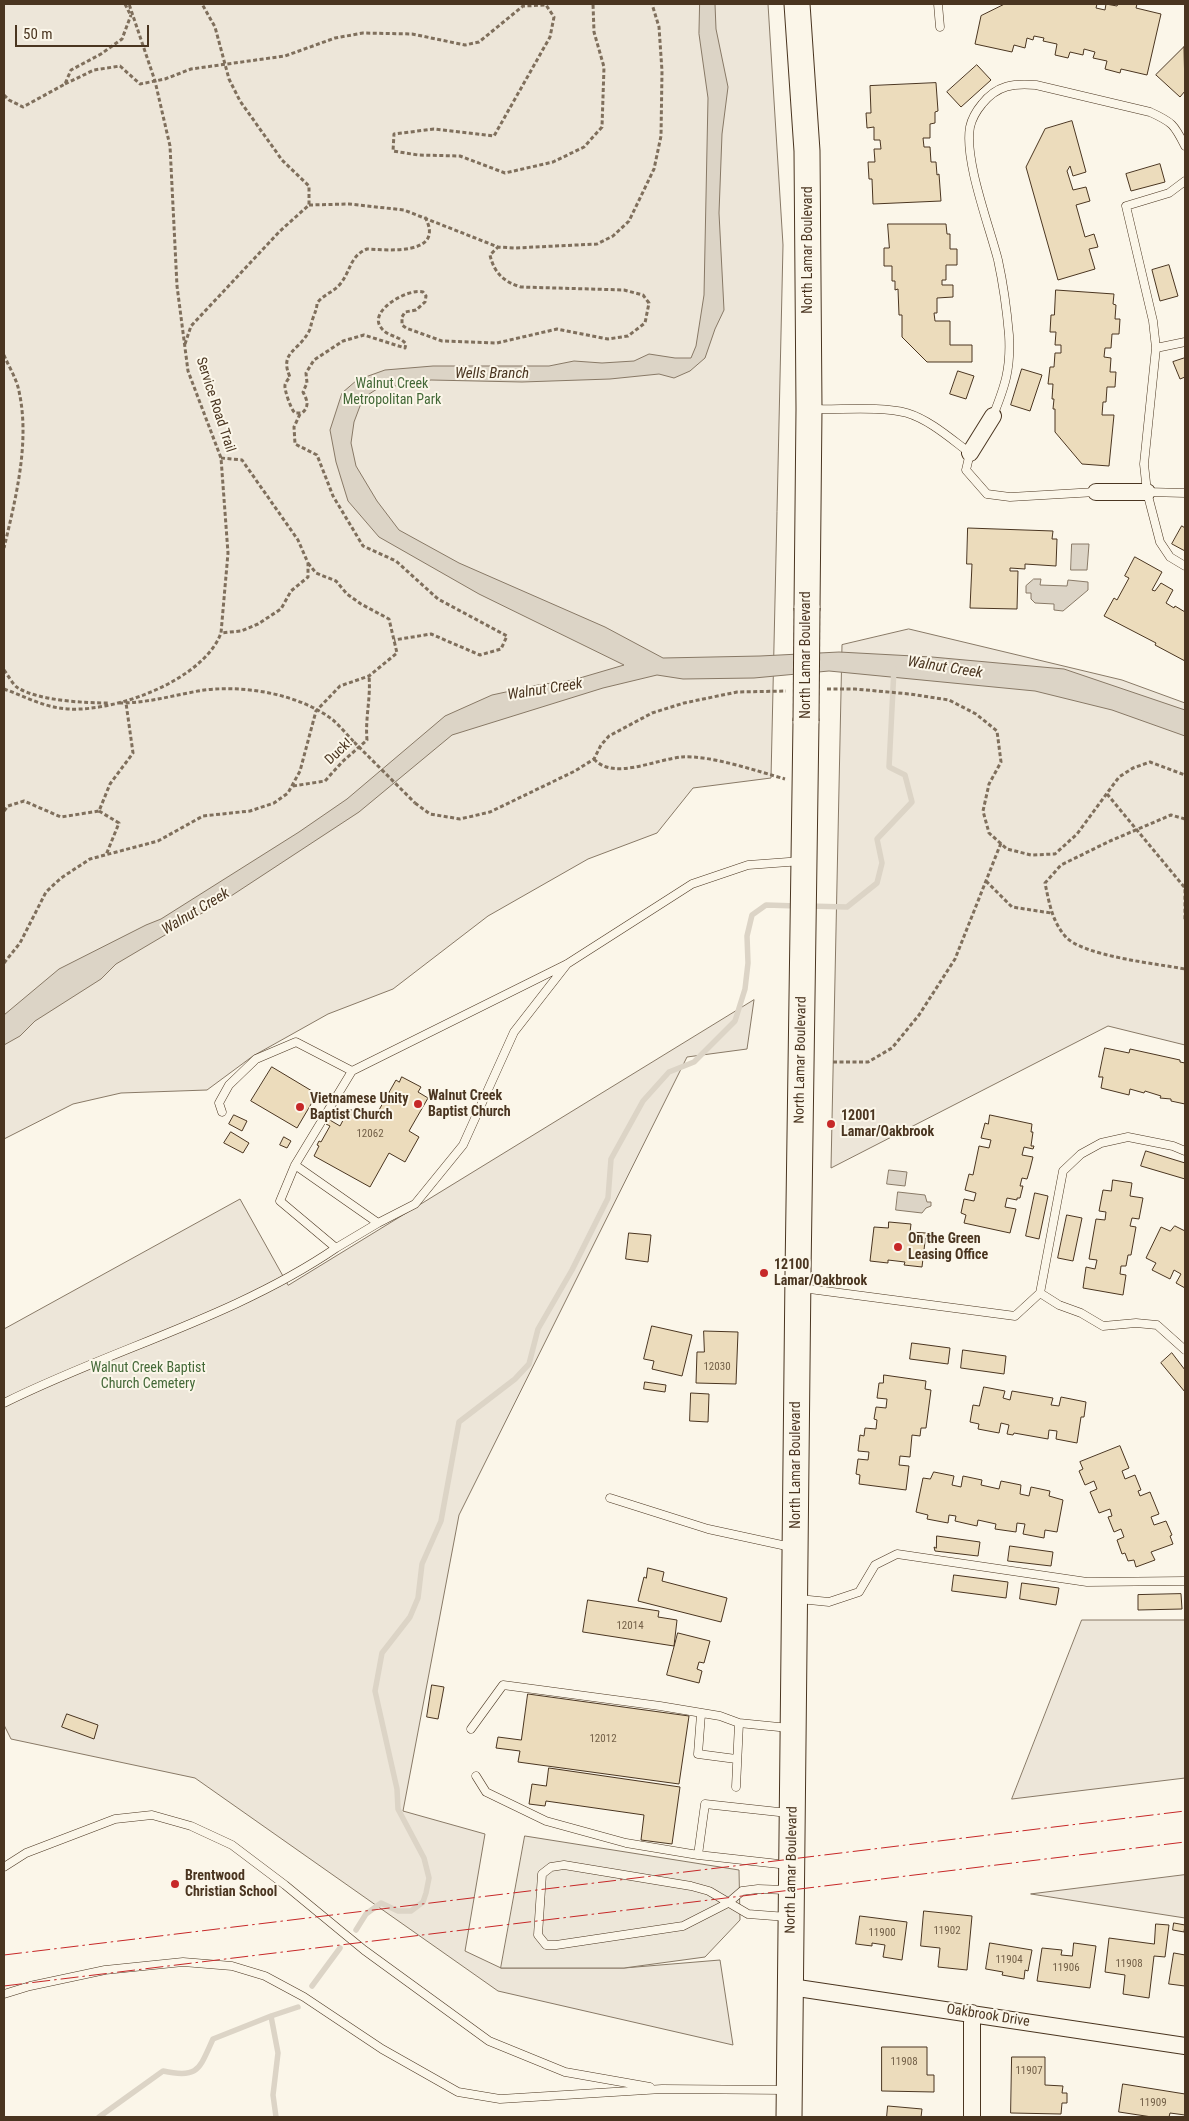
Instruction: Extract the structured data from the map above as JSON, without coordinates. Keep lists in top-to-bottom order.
{
  "streets": {
    "main road": ["North Lamar Boulevard"],
    "street": ["Oakbrook Drive"],
    "path": ["Service Road Trail", "Duck!"]
  },
  "crossings": [
    ["North Lamar Boulevard", "Oakbrook Drive"]
  ],
  "water": ["Wells Branch", "Walnut Creek"],
  "parks": ["Walnut Creek Metropolitan Park", "Walnut Creek Baptist Church Cemetery"],
  "places": [
    "Walnut Creek Baptist Church",
    "Vietnamese Unity Baptist Church",
    "12001 Lamar/Oakbrook",
    "On the Green Leasing Office",
    "12100 Lamar/Oakbrook",
    "Brentwood Christian School"
  ],
  "house_numbers": [
    "12062",
    "12030",
    "12014",
    "12012",
    "11902",
    "11900",
    "11904",
    "11908",
    "11906",
    "11908",
    "11907",
    "11909"
  ],
  "scale_bar": "50 m"
}
